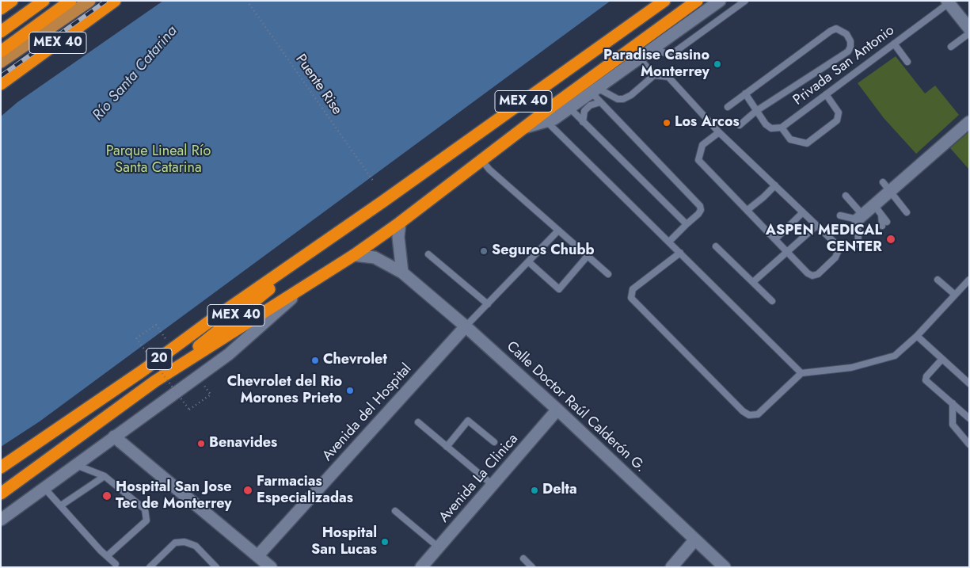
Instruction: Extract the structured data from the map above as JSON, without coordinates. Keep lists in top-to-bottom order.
{
  "streets": {
    "highway": ["MEX 40", "20"],
    "street": ["Calle Doctor Raúl Calderón G.", "Avenida del Hospital", "Avenida La Clinica"],
    "lane": ["Privada San Antonio"],
    "path": ["Puente Rise"]
  },
  "crossings": [
    ["MEX 40", "20"],
    ["MEX 40", "Calle Doctor Raúl Calderón G."],
    ["Calle Doctor Raúl Calderón G.", "Avenida del Hospital"],
    ["Calle Doctor Raúl Calderón G.", "Avenida La Clinica"]
  ],
  "water": ["Río Santa Catarina"],
  "parks": ["Parque Lineal Río Santa Catarina"],
  "places": [
    "Paradise Casino Monterrey",
    "Los Arcos",
    "ASPEN MEDICAL CENTER",
    "Seguros Chubb",
    "Chevrolet",
    "Chevrolet del Rio Morones Prieto",
    "Benavides",
    "Farmacias Especializadas",
    "Delta",
    "Hospital San Jose Tec de Monterrey",
    "Hospital San Lucas"
  ]
}
